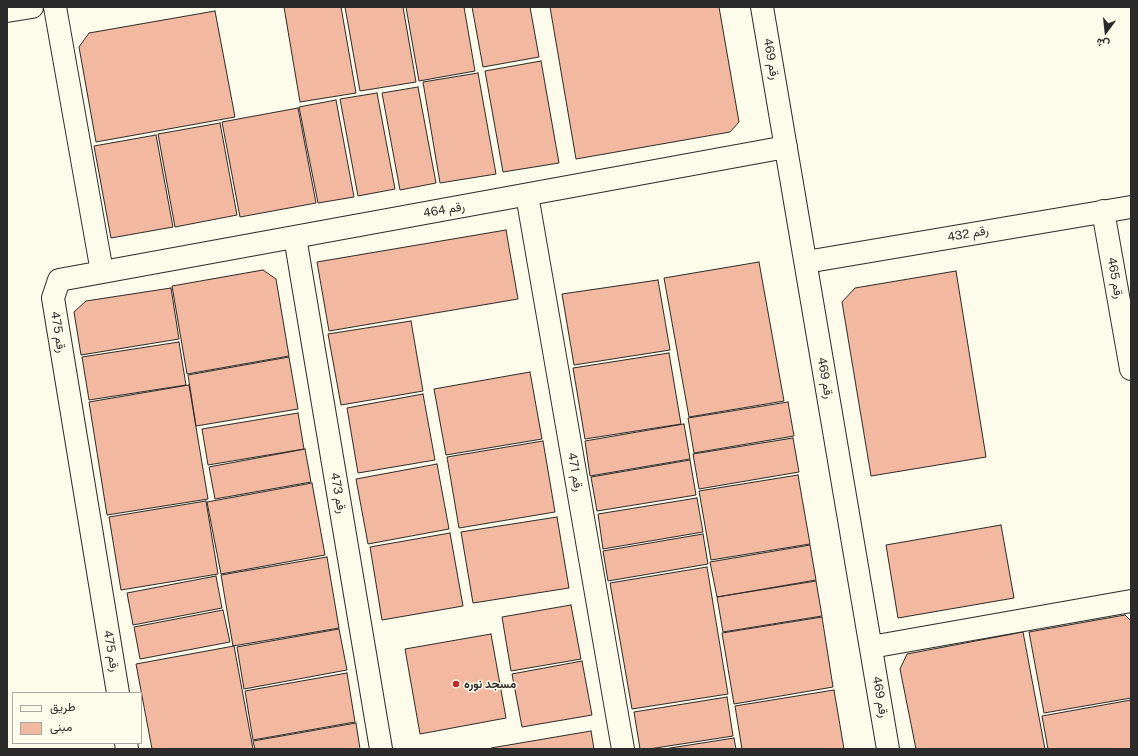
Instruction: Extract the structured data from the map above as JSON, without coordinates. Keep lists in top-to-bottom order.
{
  "streets": {
    "street": [
      "رقم 469",
      "رقم 464",
      "رقم 432",
      "رقم 465",
      "رقم 475",
      "رقم 471",
      "رقم 473"
    ]
  },
  "crossings": [
    ["رقم 469", "رقم 464"],
    ["رقم 469", "رقم 432"],
    ["رقم 464", "رقم 475"],
    ["رقم 464", "رقم 471"],
    ["رقم 464", "رقم 473"],
    ["رقم 432", "رقم 465"]
  ],
  "places": ["مسجد نوره"],
  "legend": ["طريق", "مبنى"],
  "north": "bottom"
}
